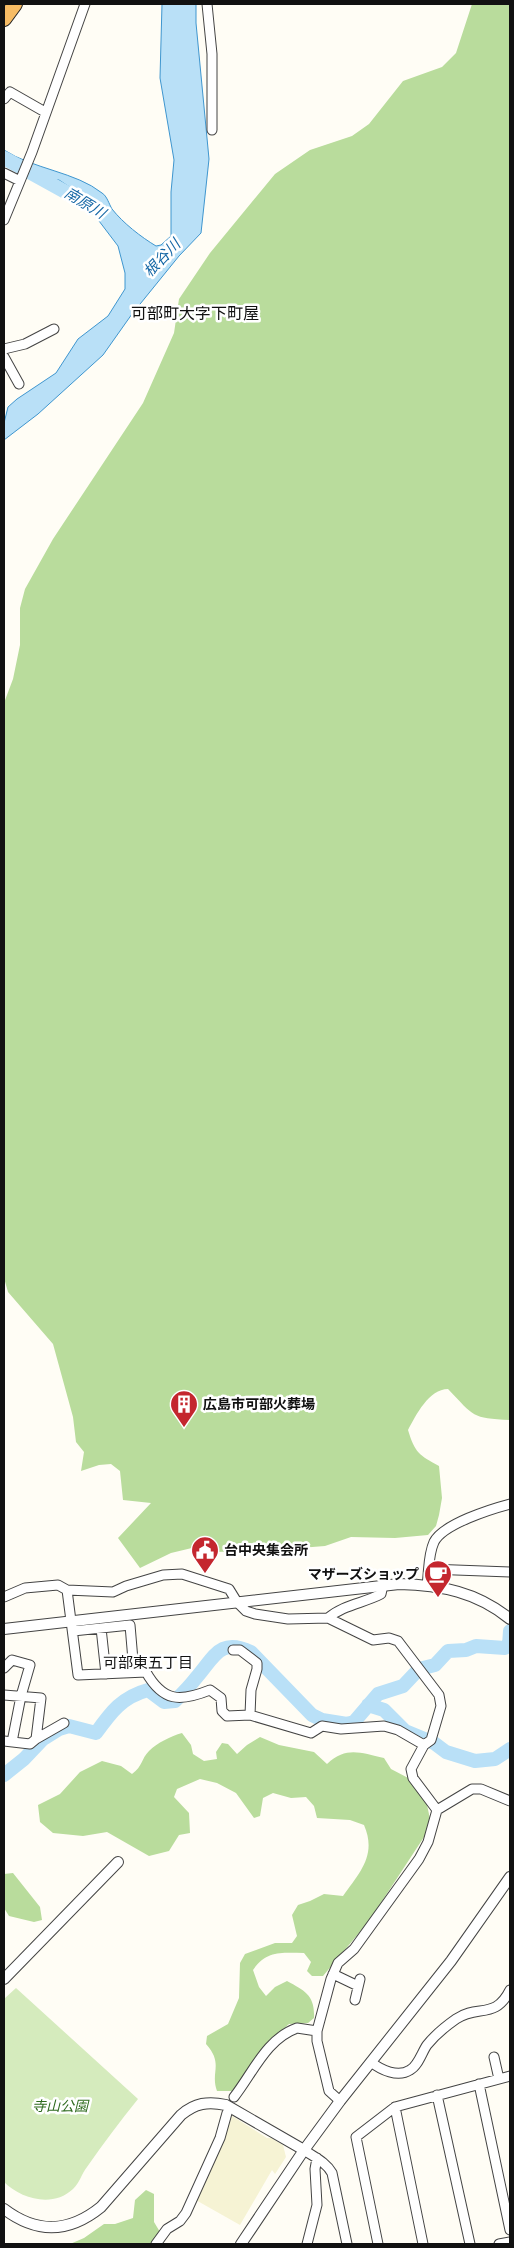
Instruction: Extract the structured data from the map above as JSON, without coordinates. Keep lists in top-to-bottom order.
{
  "districts": ["可部町大字下町屋", "可部東五丁目"],
  "water": ["南原川", "根谷川"],
  "parks": ["寺山公園"],
  "places": {
    "building": ["広島市可部火葬場"],
    "public building": ["台中央集会所"],
    "cafe": ["マザーズショップ"]
  }
}
